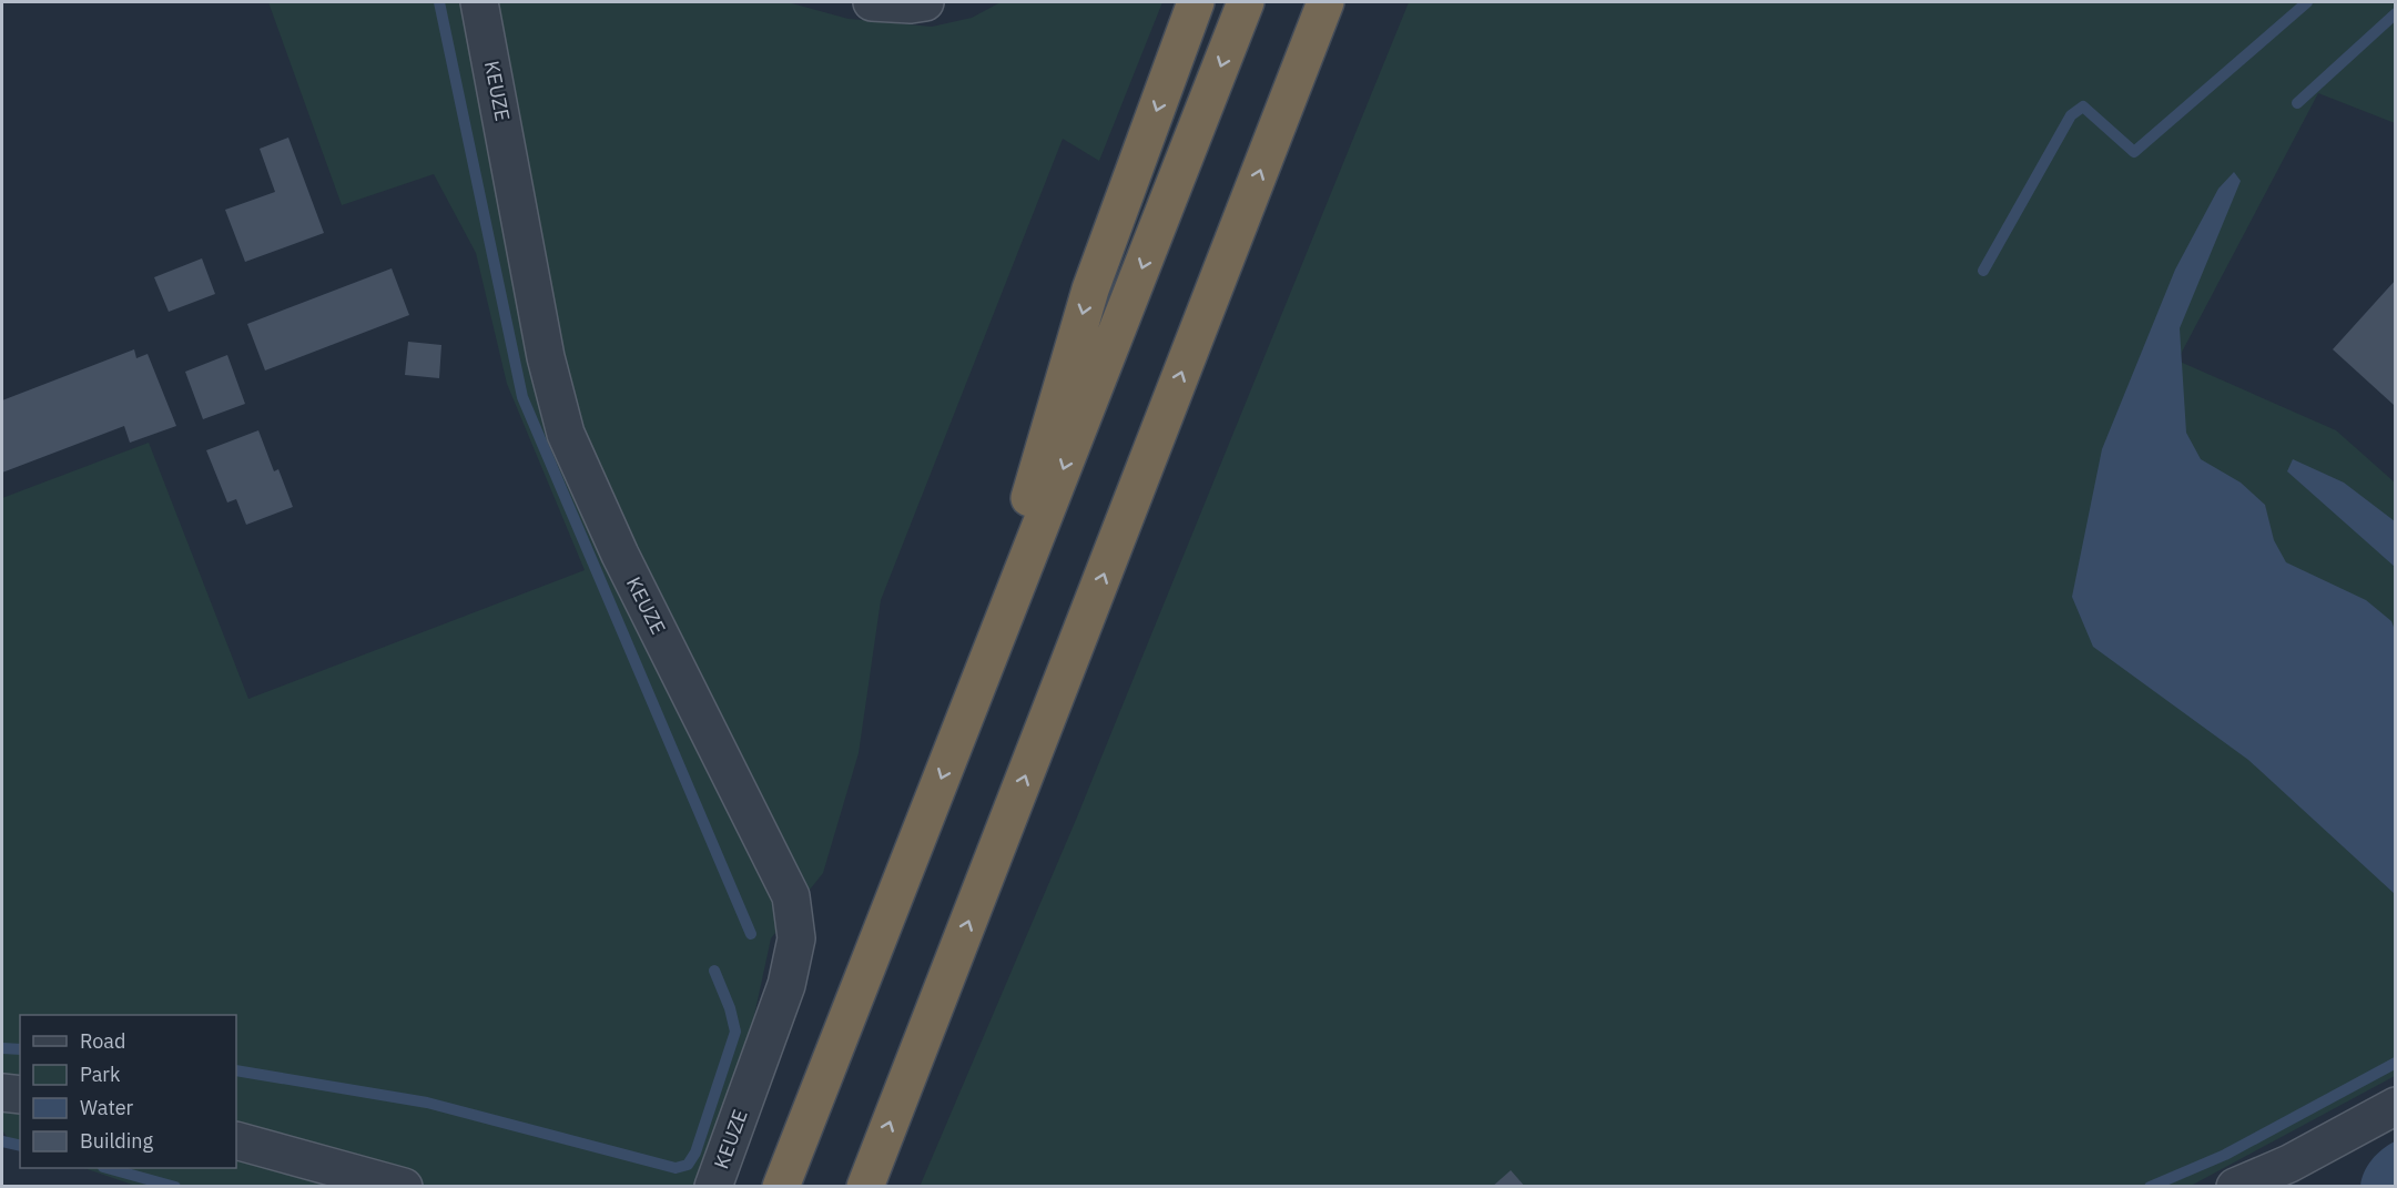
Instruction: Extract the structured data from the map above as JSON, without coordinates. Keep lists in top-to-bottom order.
{
  "streets": {
    "street": ["KEUZE"]
  },
  "legend": [
    "Road",
    "Park",
    "Water",
    "Building"
  ]
}
